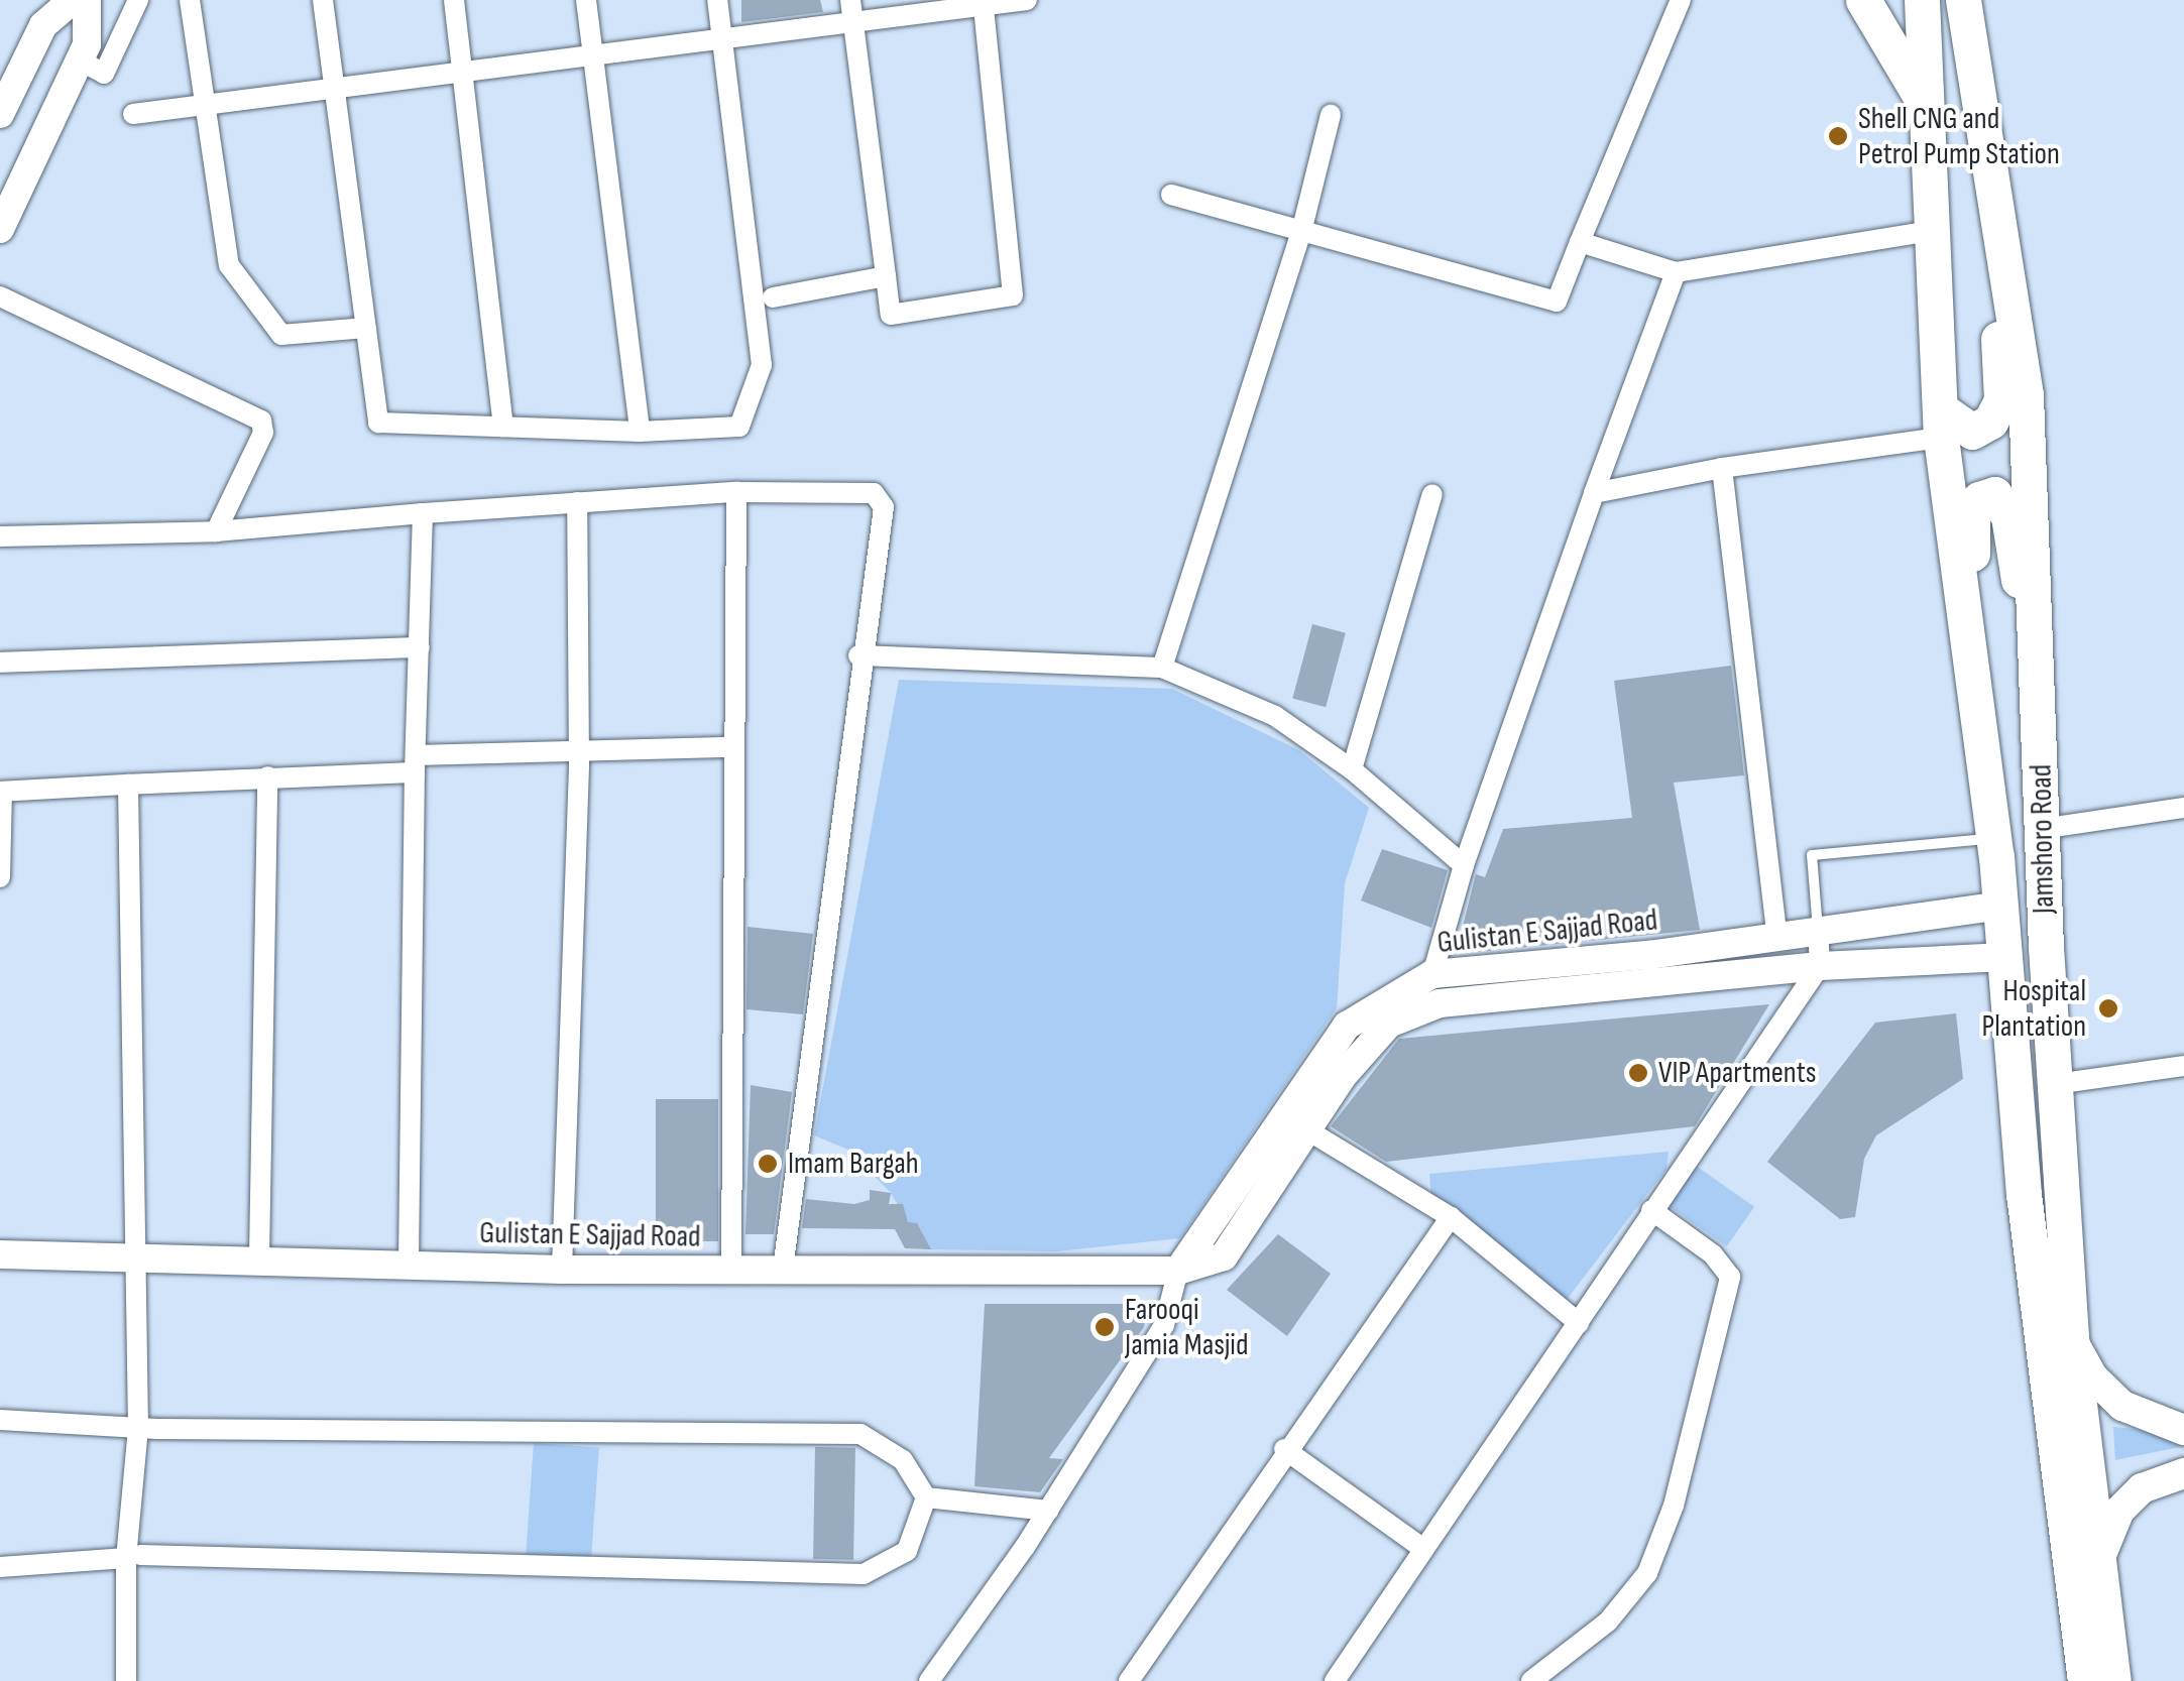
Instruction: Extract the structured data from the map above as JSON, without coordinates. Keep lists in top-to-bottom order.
{
  "streets": {
    "highway": ["Jamshoro Road"],
    "street": ["Gulistan E Sajjad Road"]
  },
  "crossings": [
    ["Jamshoro Road", "Gulistan E Sajjad Road"]
  ],
  "places": [
    "Shell CNG and Petrol Pump Station",
    "Hospital Plantation",
    "VIP Apartments",
    "Imam Bargah",
    "Farooqi Jamia Masjid"
  ]
}
